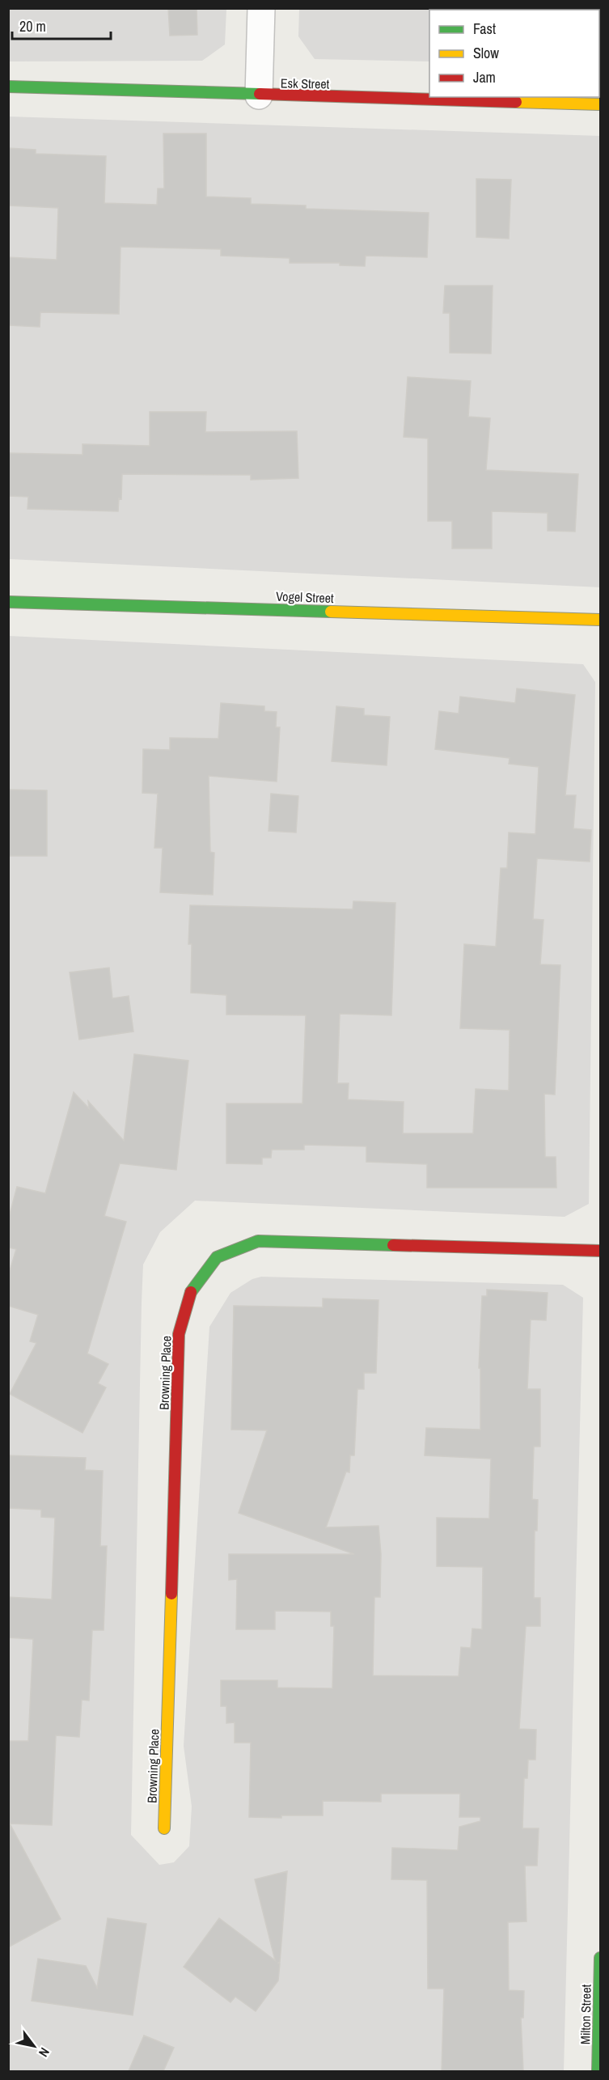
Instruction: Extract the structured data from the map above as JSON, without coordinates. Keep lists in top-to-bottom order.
{
  "streets": {
    "street": [
      "Esk Street",
      "Vogel Street",
      "Browning Place",
      "Milton Street"
    ]
  },
  "legend": ["Fast", "Slow", "Jam"],
  "scale_bar": "20 m",
  "north": "bottom right"
}
